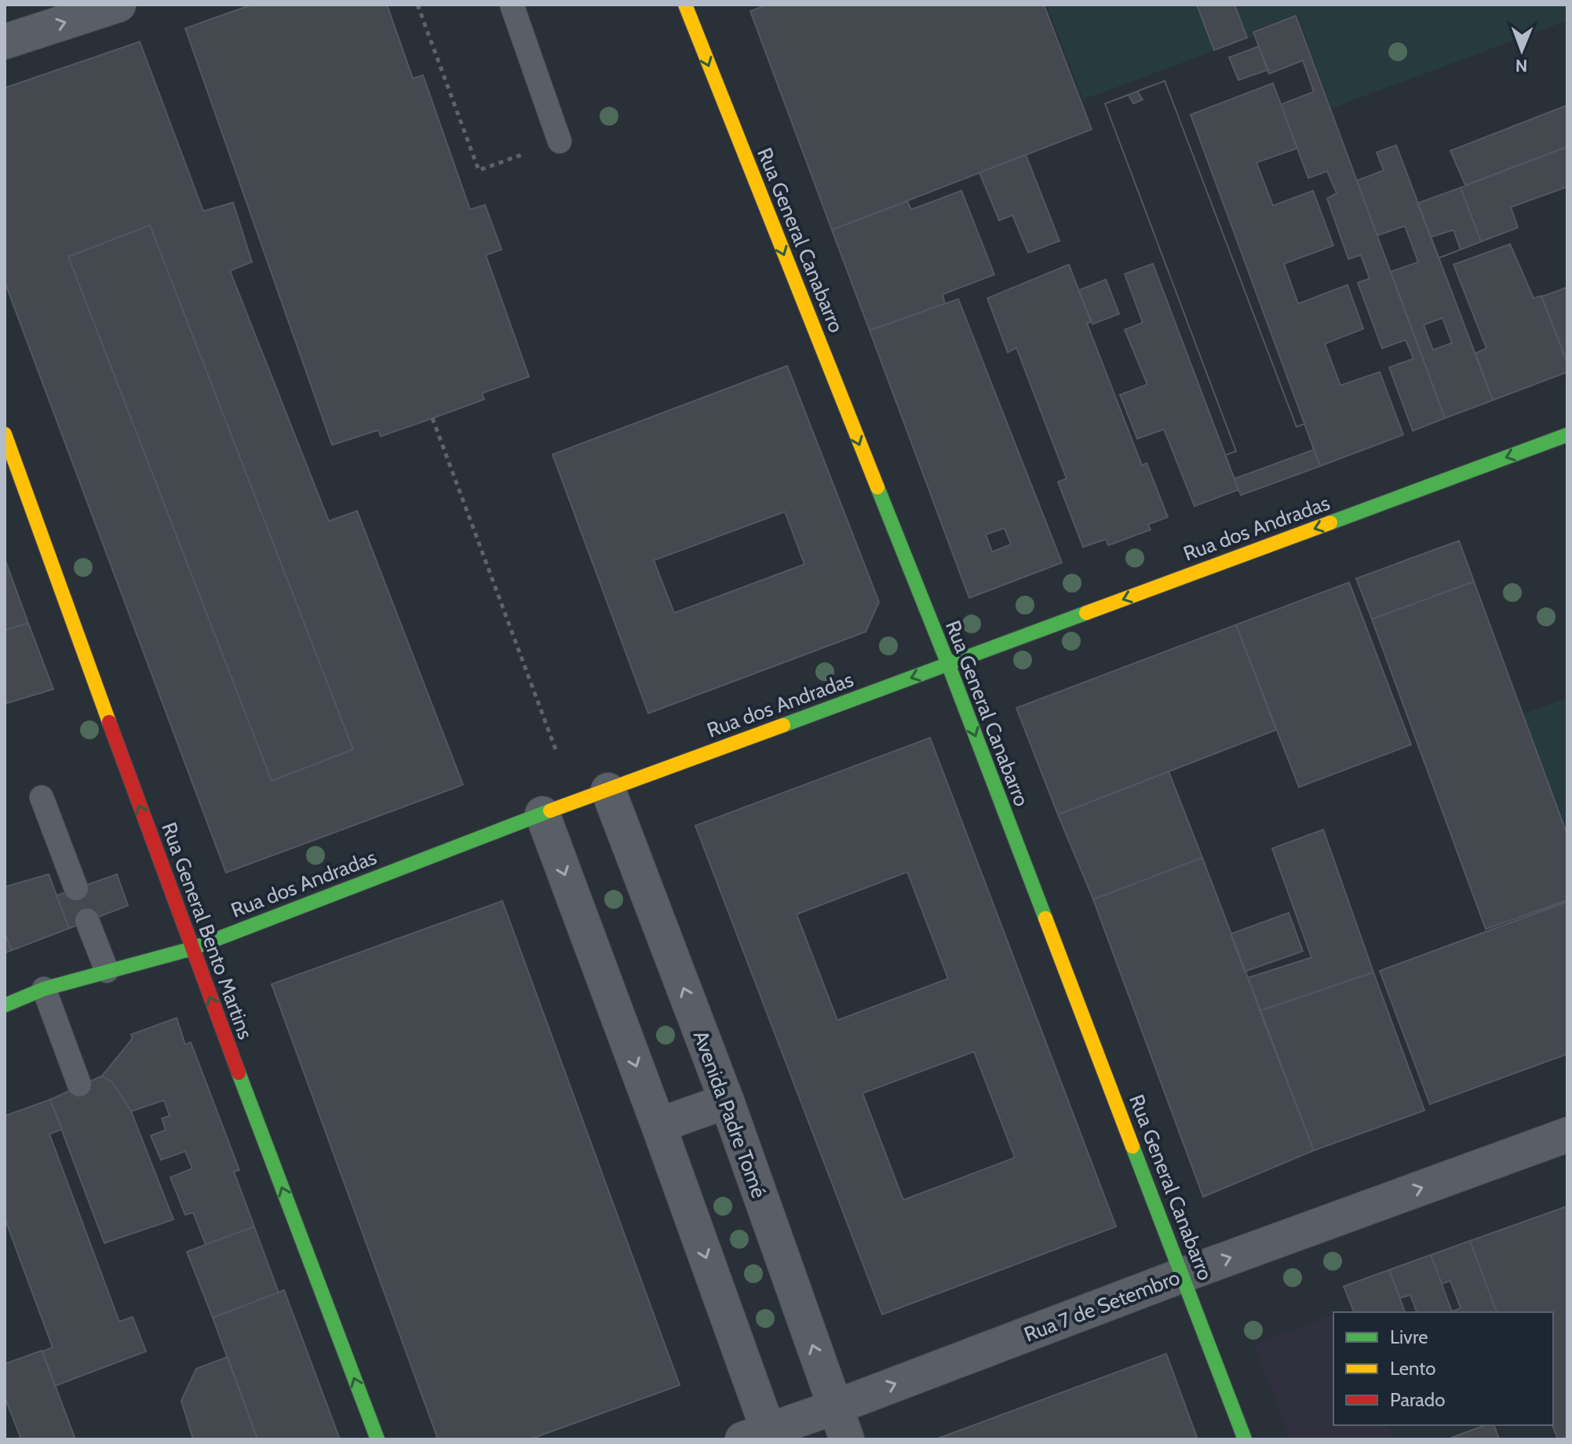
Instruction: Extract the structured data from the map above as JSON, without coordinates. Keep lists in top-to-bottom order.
{
  "streets": {
    "street": [
      "Rua General Canabarro",
      "Rua dos Andradas",
      "Rua General Bento Martins",
      "Avenida Padre Tomé",
      "Rua 7 de Setembro"
    ]
  },
  "crossings": [
    ["Rua General Canabarro", "Rua dos Andradas"],
    ["Rua General Canabarro", "Rua 7 de Setembro"],
    ["Rua dos Andradas", "Rua General Bento Martins"],
    ["Rua dos Andradas", "Avenida Padre Tomé"],
    ["Avenida Padre Tomé", "Rua 7 de Setembro"]
  ],
  "one_way": [
    "Rua General Canabarro",
    "Rua dos Andradas",
    "Rua General Bento Martins",
    "Rua 7 de Setembro"
  ],
  "legend": ["Livre", "Lento", "Parado"],
  "north": "bottom"
}
